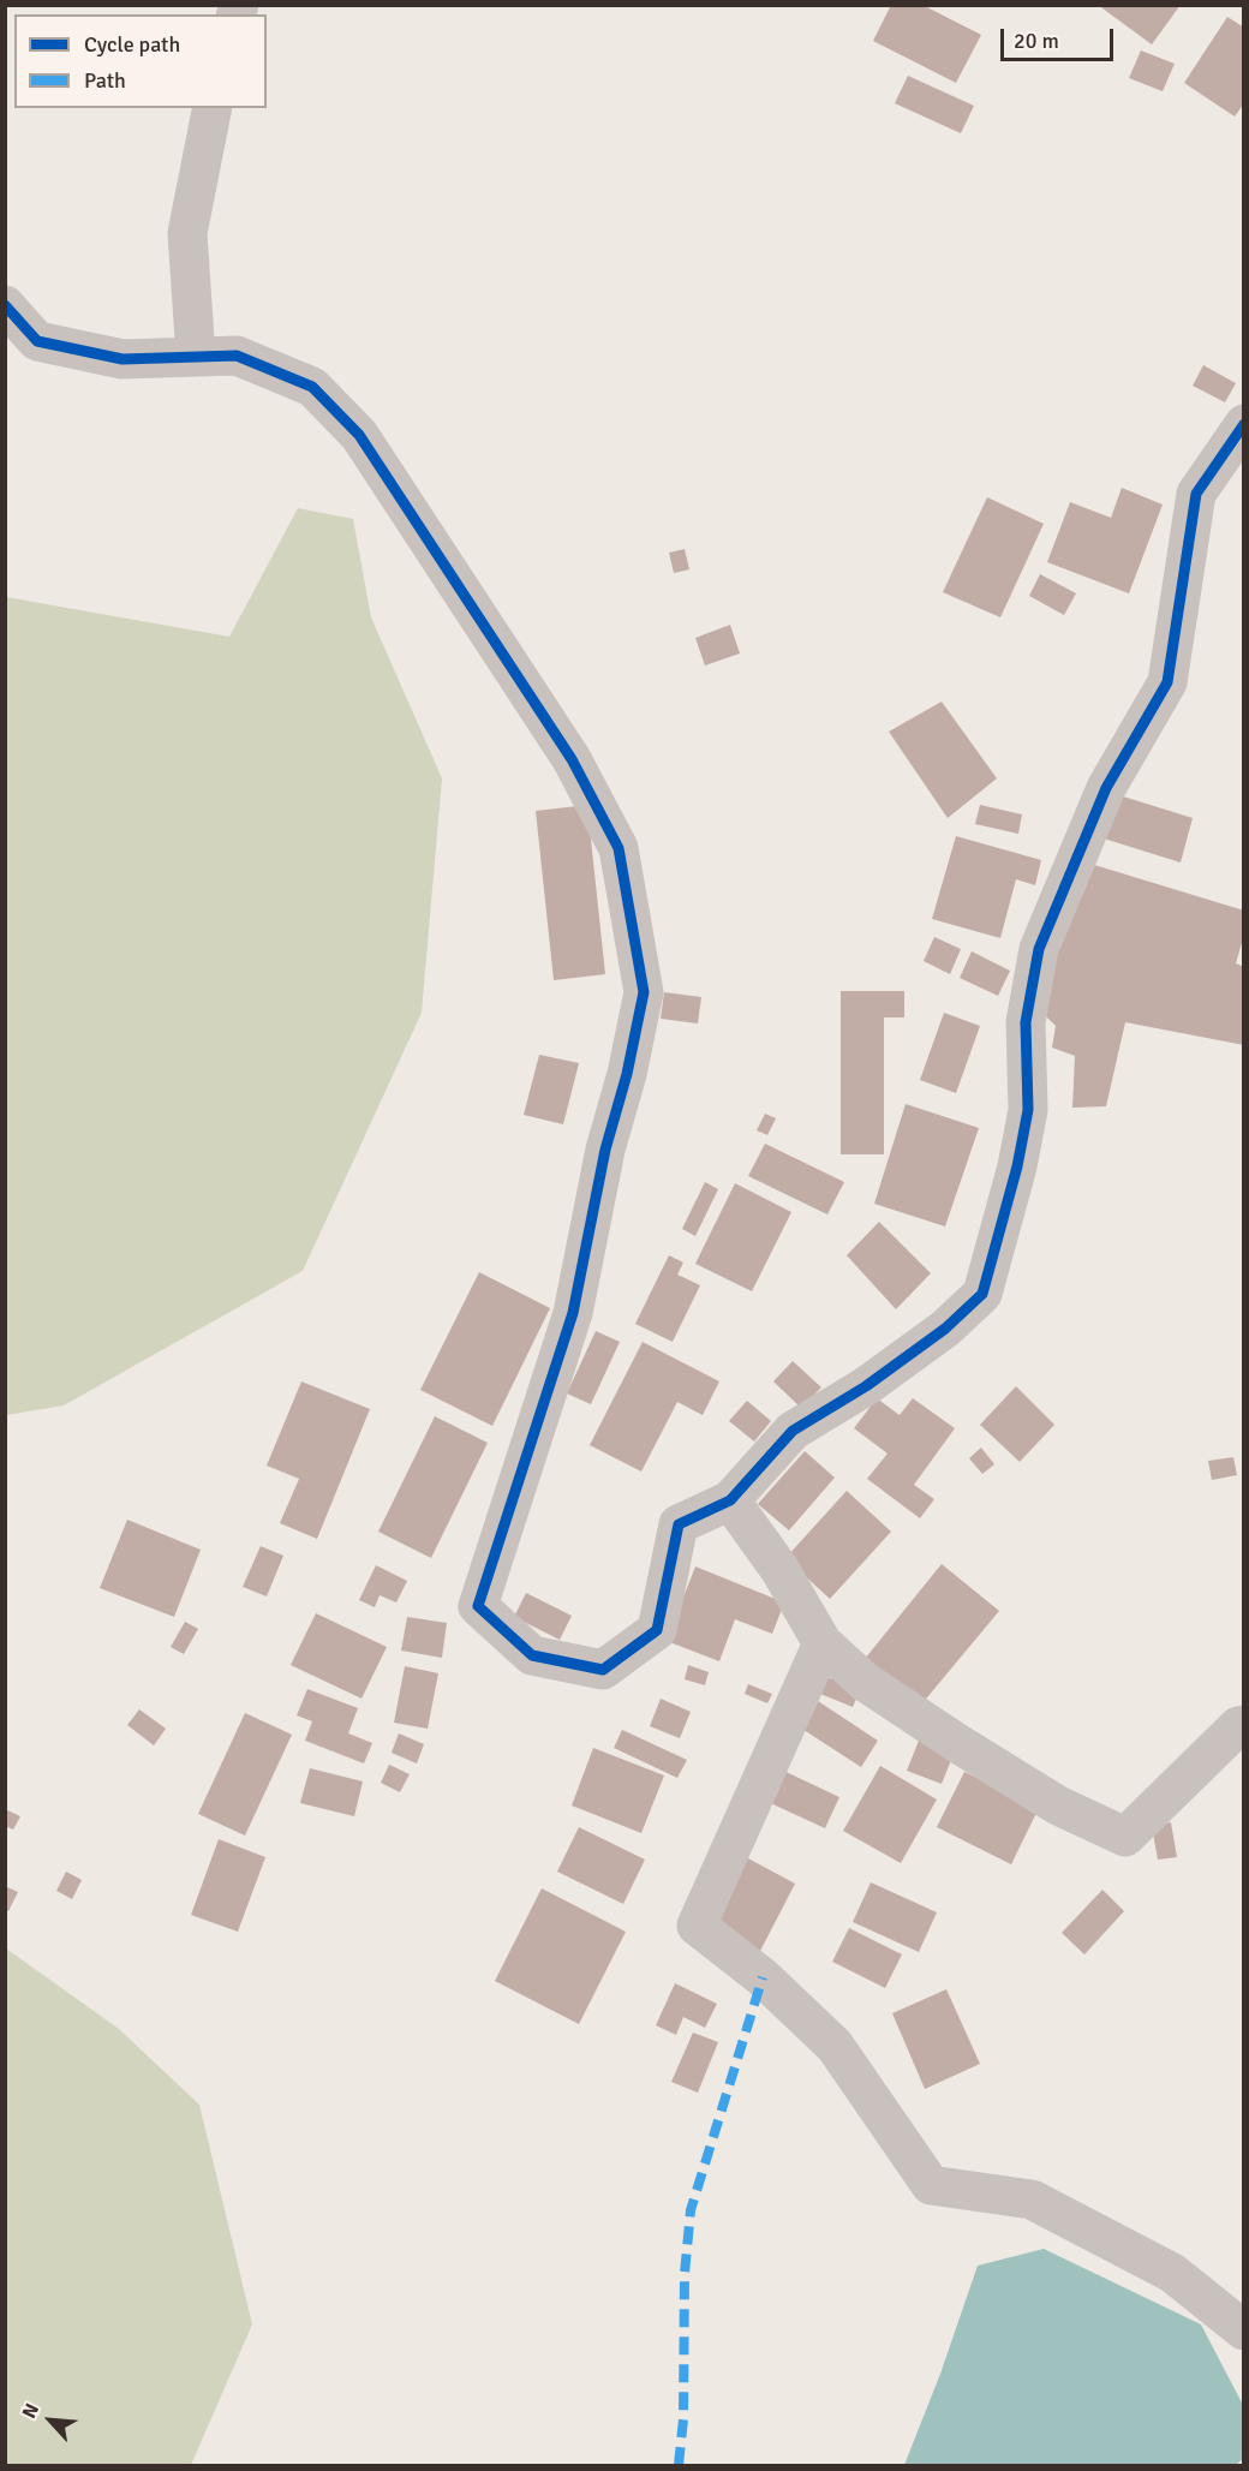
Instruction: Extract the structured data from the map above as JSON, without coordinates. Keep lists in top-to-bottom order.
{
  "legend": ["Cycle path", "Path"],
  "scale_bar": "20 m",
  "north": "top left"
}
